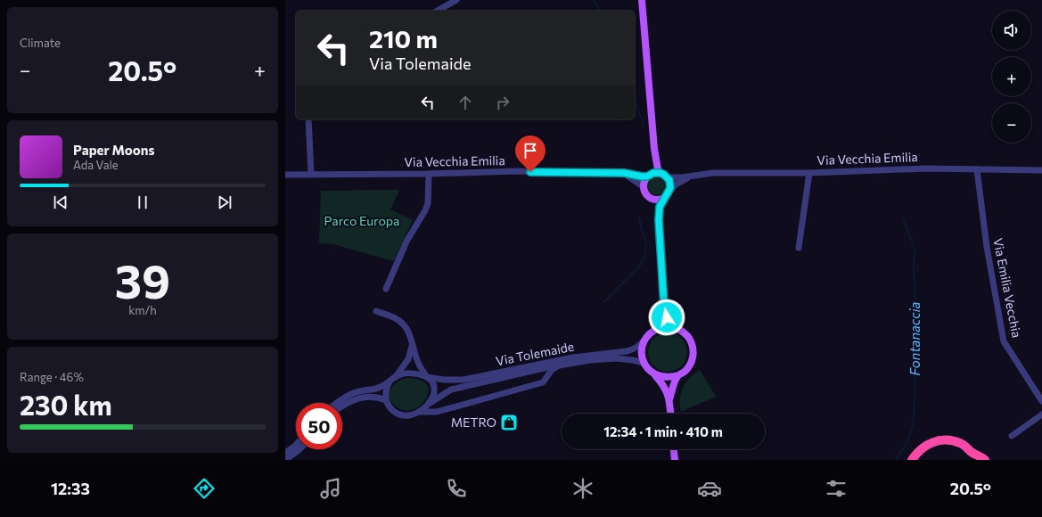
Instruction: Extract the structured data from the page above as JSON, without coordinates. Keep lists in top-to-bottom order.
{
  "streets": {
    "main road": ["Via Tolemaide"],
    "street": ["Via Vecchia Emilia", "Via Emilia Vecchia"]
  },
  "crossings": [
    ["Via Vecchia Emilia", "Via Emilia Vecchia"],
    ["Via Vecchia Emilia", "Via Tolemaide"]
  ],
  "water": ["Fontanaccia"],
  "parks": ["Parco Europa"],
  "places": {
    "shop": ["METRO"]
  },
  "page": {
    "tile": [
      "Climate",
      ["39", "km/h"],
      ["Range · 46%", "230 km"]
    ],
    "map_buttons": ["+", "−"],
    "turn": ["210 m", "Via Tolemaide"],
    "heat": ["−", "20.5°", "+"],
    "song": ["Paper Moons", "Ada Vale"],
    "limit": "50",
    "trip": "12:34 · 1 min · 410 m",
    "tabs": ["12:33", "20.5°"]
  }
}
